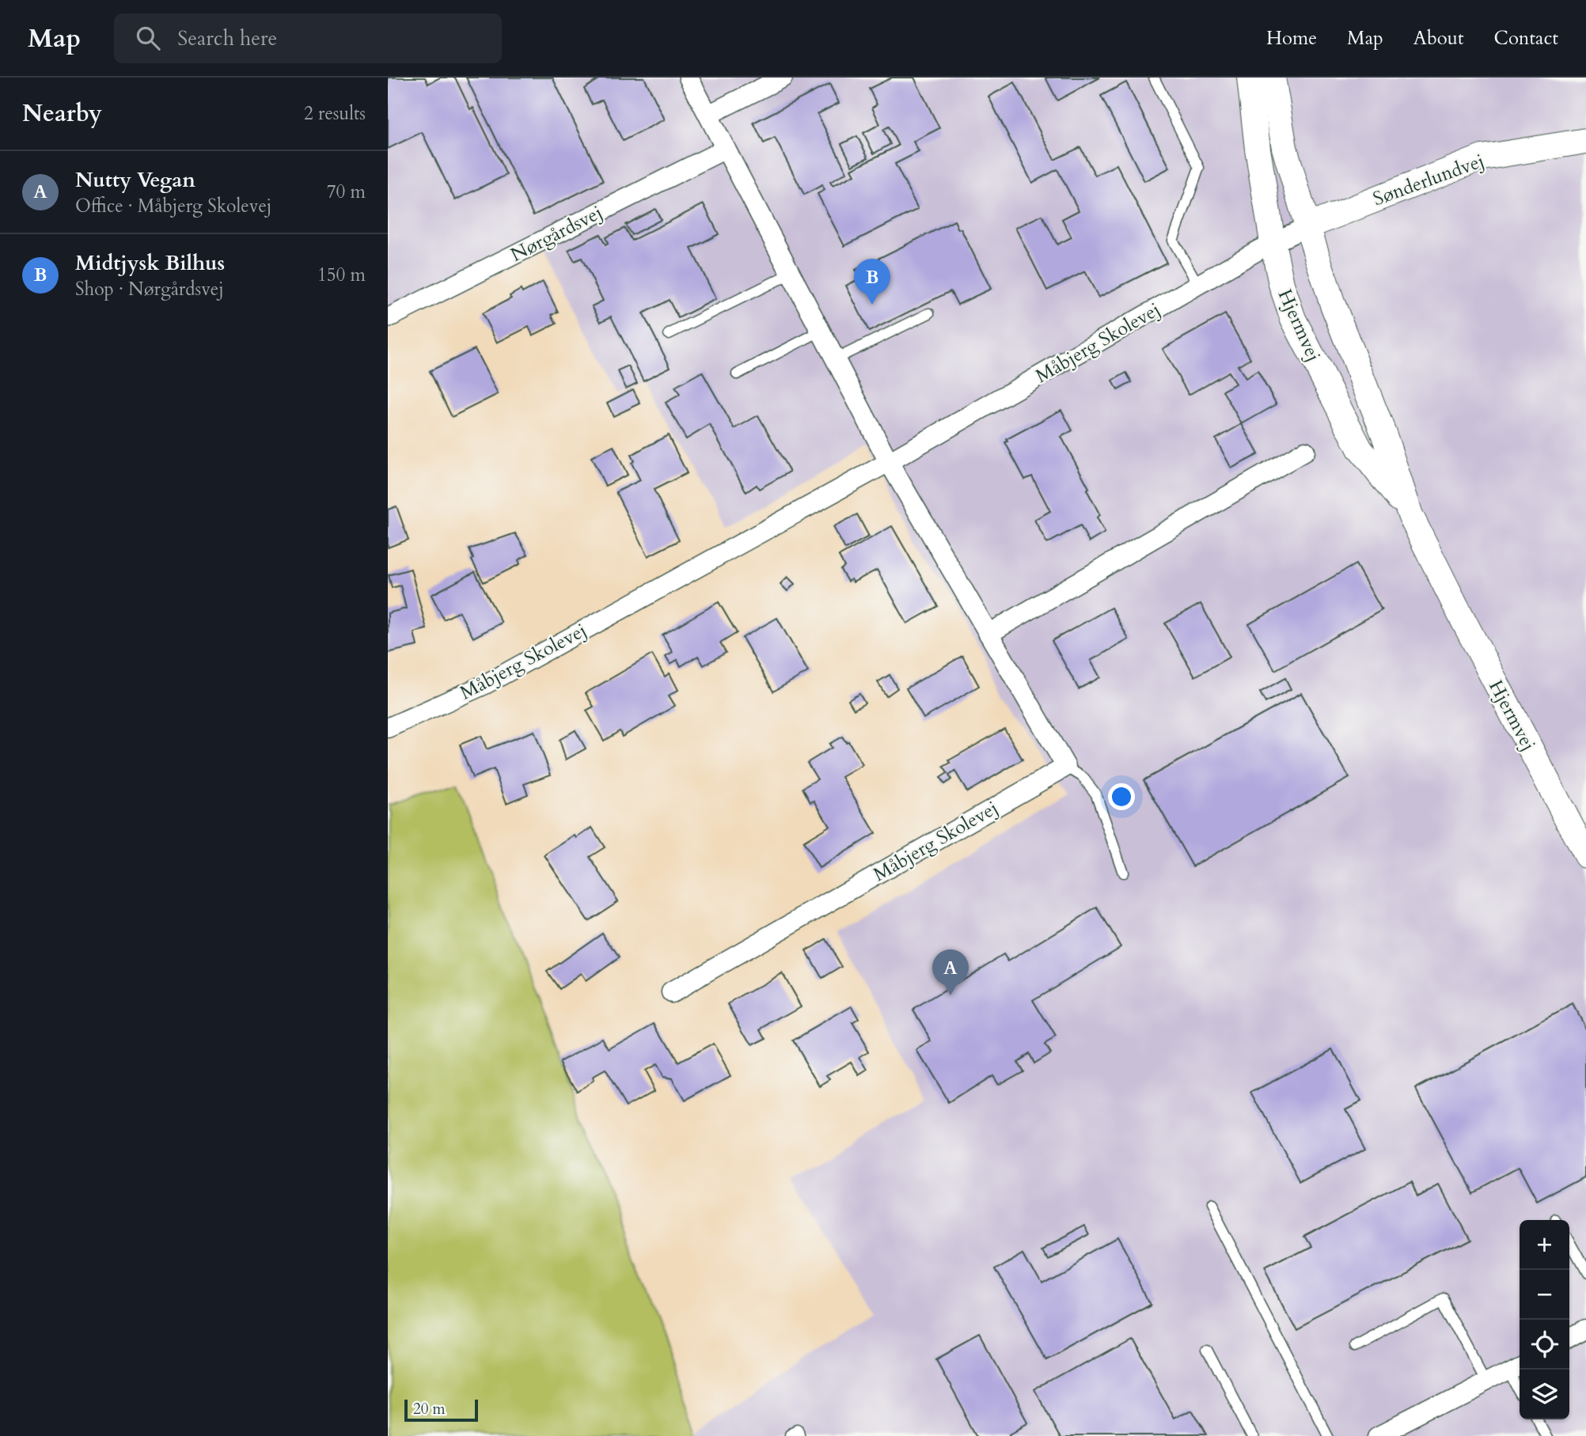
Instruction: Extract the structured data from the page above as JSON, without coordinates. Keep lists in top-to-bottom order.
{
  "streets": {
    "street": [
      "Sønderlundvej",
      "Nørgårdsvej",
      "Hjermvej",
      "Måbjerg Skolevej"
    ]
  },
  "crossings": [
    ["Sønderlundvej", "Hjermvej"],
    ["Sønderlundvej", "Måbjerg Skolevej"],
    ["Hjermvej", "Måbjerg Skolevej"]
  ],
  "scale_bar": "20 m",
  "page": {
    "header": "Map",
    "search": "Search here",
    "nav": [
      "Home",
      "Map",
      "About",
      "Contact"
    ],
    "heading": ["Nearby", "2 results"],
    "list": [
      {
        "mark": "A",
        "name": "Nutty Vegan",
        "note": "Office · Måbjerg Skolevej",
        "value": "70 m"
      },
      {
        "mark": "B",
        "name": "Midtjysk Bilhus",
        "note": "Shop · Nørgårdsvej",
        "value": "150 m"
      }
    ],
    "pins": ["B", "A"],
    "map_buttons": ["+", "−"],
    "scale": "20 m"
  }
}
